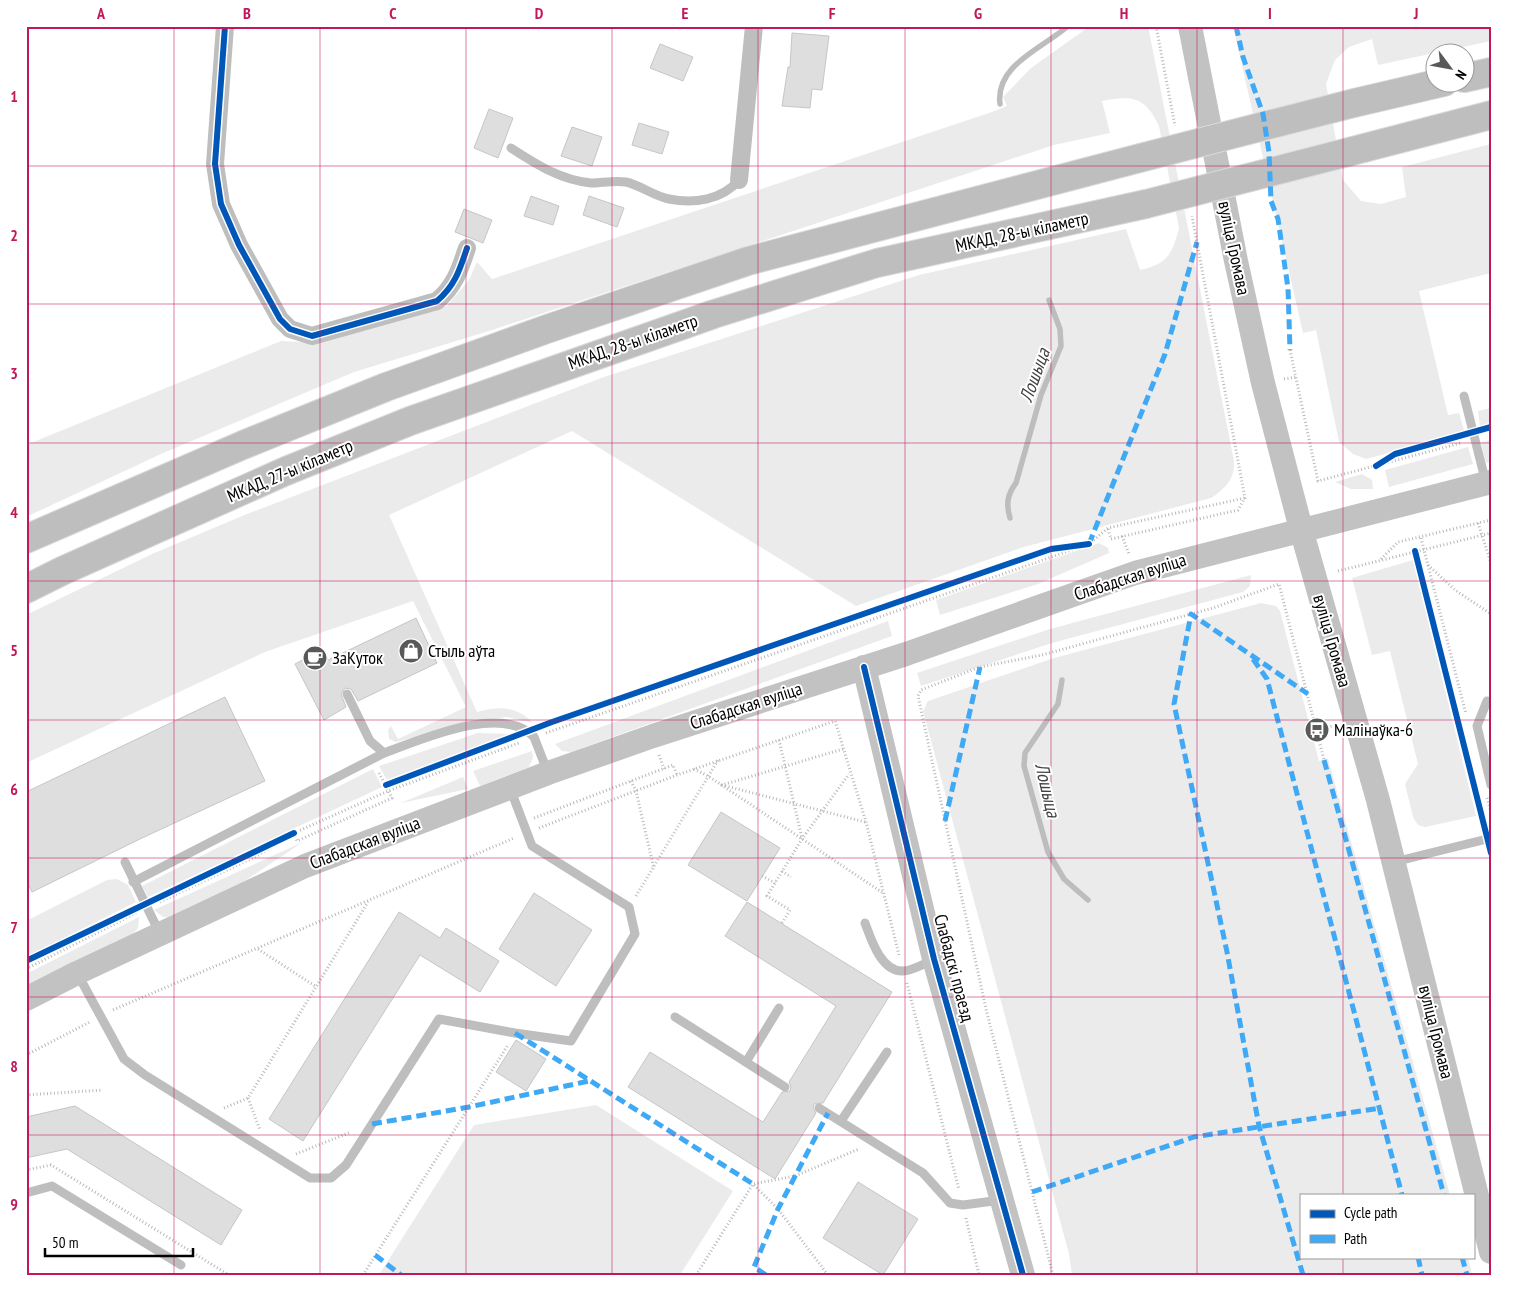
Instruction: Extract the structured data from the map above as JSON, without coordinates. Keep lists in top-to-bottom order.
{
  "streets": {
    "highway": ["МКАД, 28-ы кіламетр", "МКАД, 27-ы кіламетр"],
    "main road": ["вуліца Громава", "Слабадская вуліца", "Слабадскі праезд"]
  },
  "crossings": [
    ["МКАД, 28-ы кіламетр", "МКАД, 27-ы кіламетр"],
    ["вуліца Громава", "Слабадская вуліца"],
    ["Слабадская вуліца", "Слабадскі праезд"]
  ],
  "water": ["Лошыца"],
  "places": {
    "shop": ["Стыль аўта"],
    "cafe": ["ЗаКуток"],
    "bus stop": ["Малінаўка-6"]
  },
  "legend": ["Cycle path", "Path"],
  "scale_bar": "50 m",
  "north": "bottom right",
  "grid": {
    "columns": [
      "A",
      "B",
      "C",
      "D",
      "E",
      "F",
      "G",
      "H",
      "I",
      "J"
    ],
    "rows": [
      "1",
      "2",
      "3",
      "4",
      "5",
      "6",
      "7",
      "8",
      "9"
    ]
  }
}
